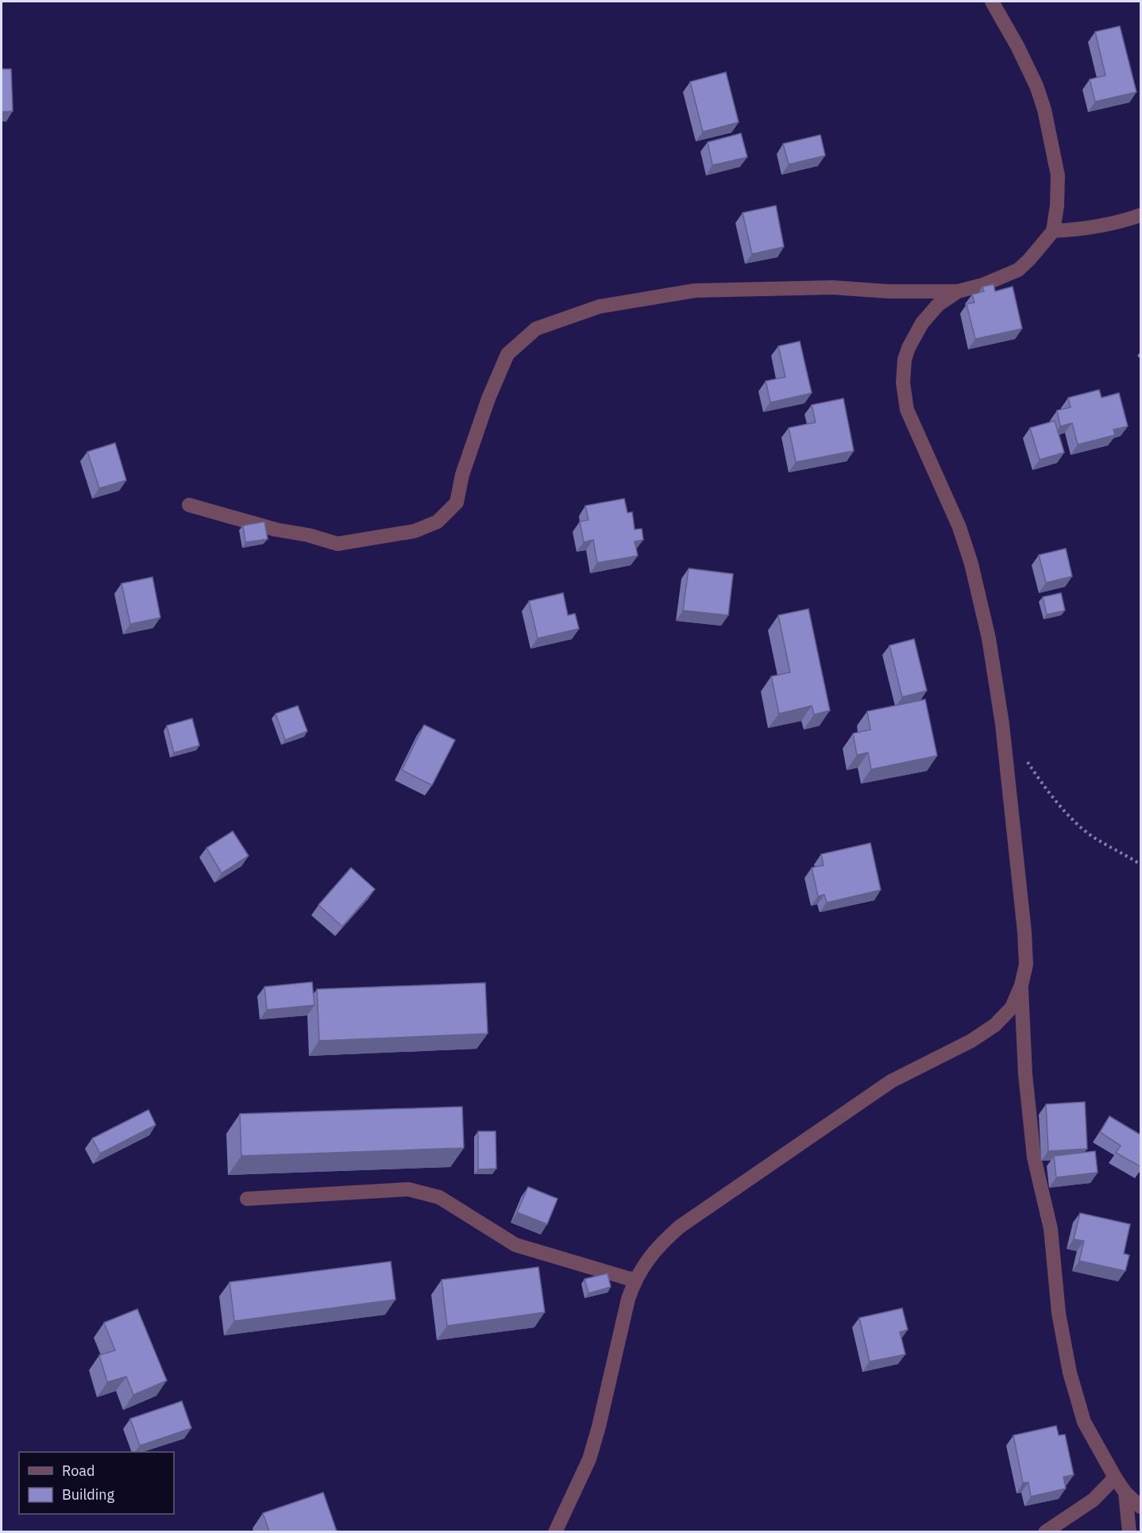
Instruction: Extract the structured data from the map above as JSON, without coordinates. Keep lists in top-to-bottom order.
{
  "legend": ["Road", "Building"]
}
